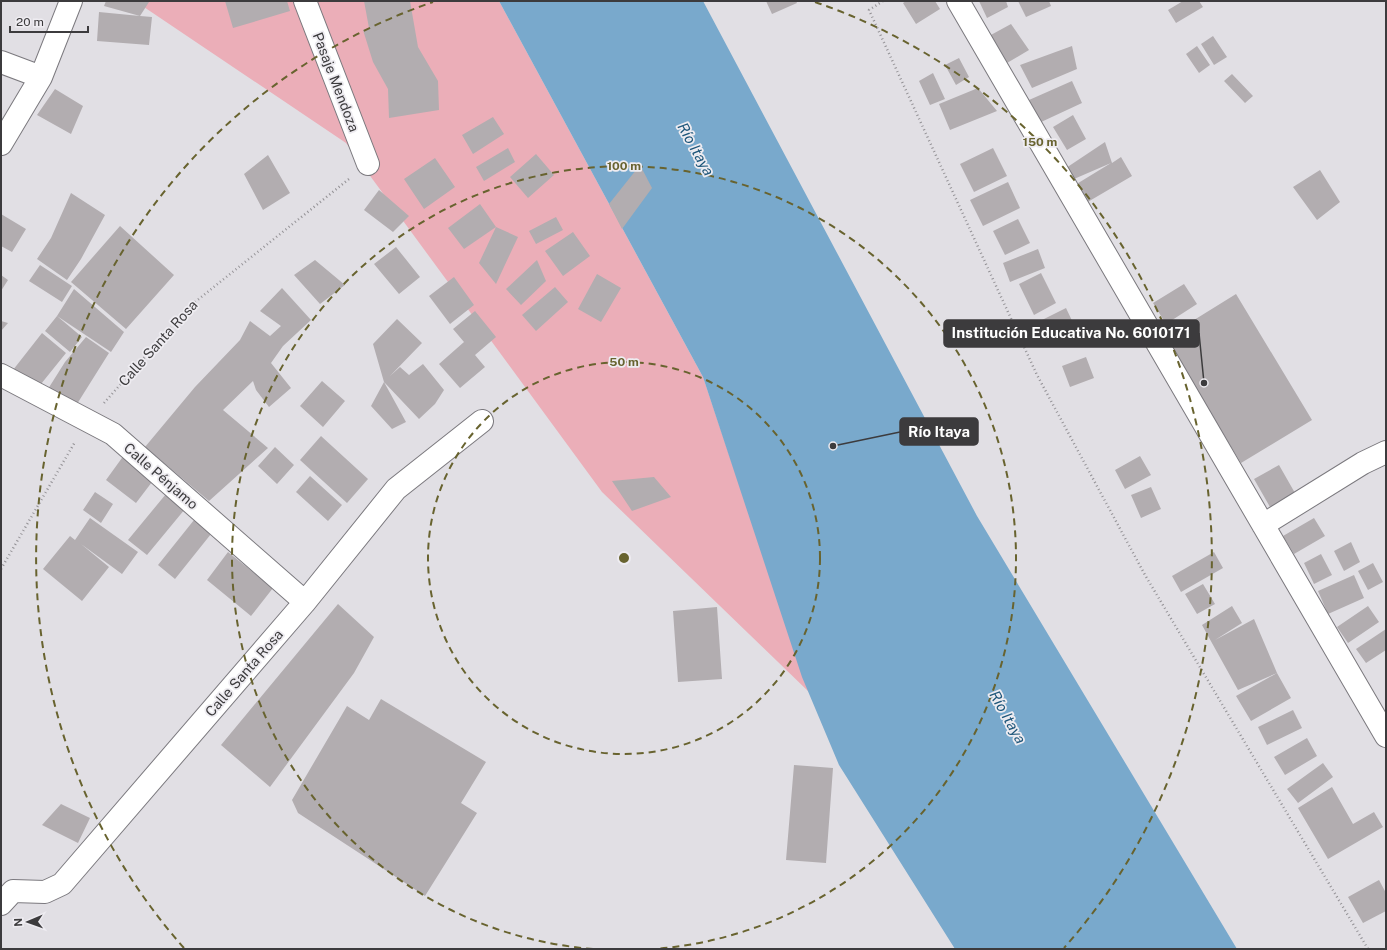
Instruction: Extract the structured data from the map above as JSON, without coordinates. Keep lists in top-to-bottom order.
{
  "streets": {
    "street": ["Pasaje Mendoza", "Calle Santa Rosa", "Calle Pénjamo"]
  },
  "crossings": [
    ["Pasaje Mendoza", "Calle Santa Rosa"],
    ["Calle Santa Rosa", "Calle Pénjamo"]
  ],
  "water": ["Río Itaya"],
  "places": ["Institución Educativa No. 6010171", "Río Itaya"],
  "scale_bar": "20 m",
  "north": "left",
  "rings": ["150 m", "100 m", "50 m"]
}
